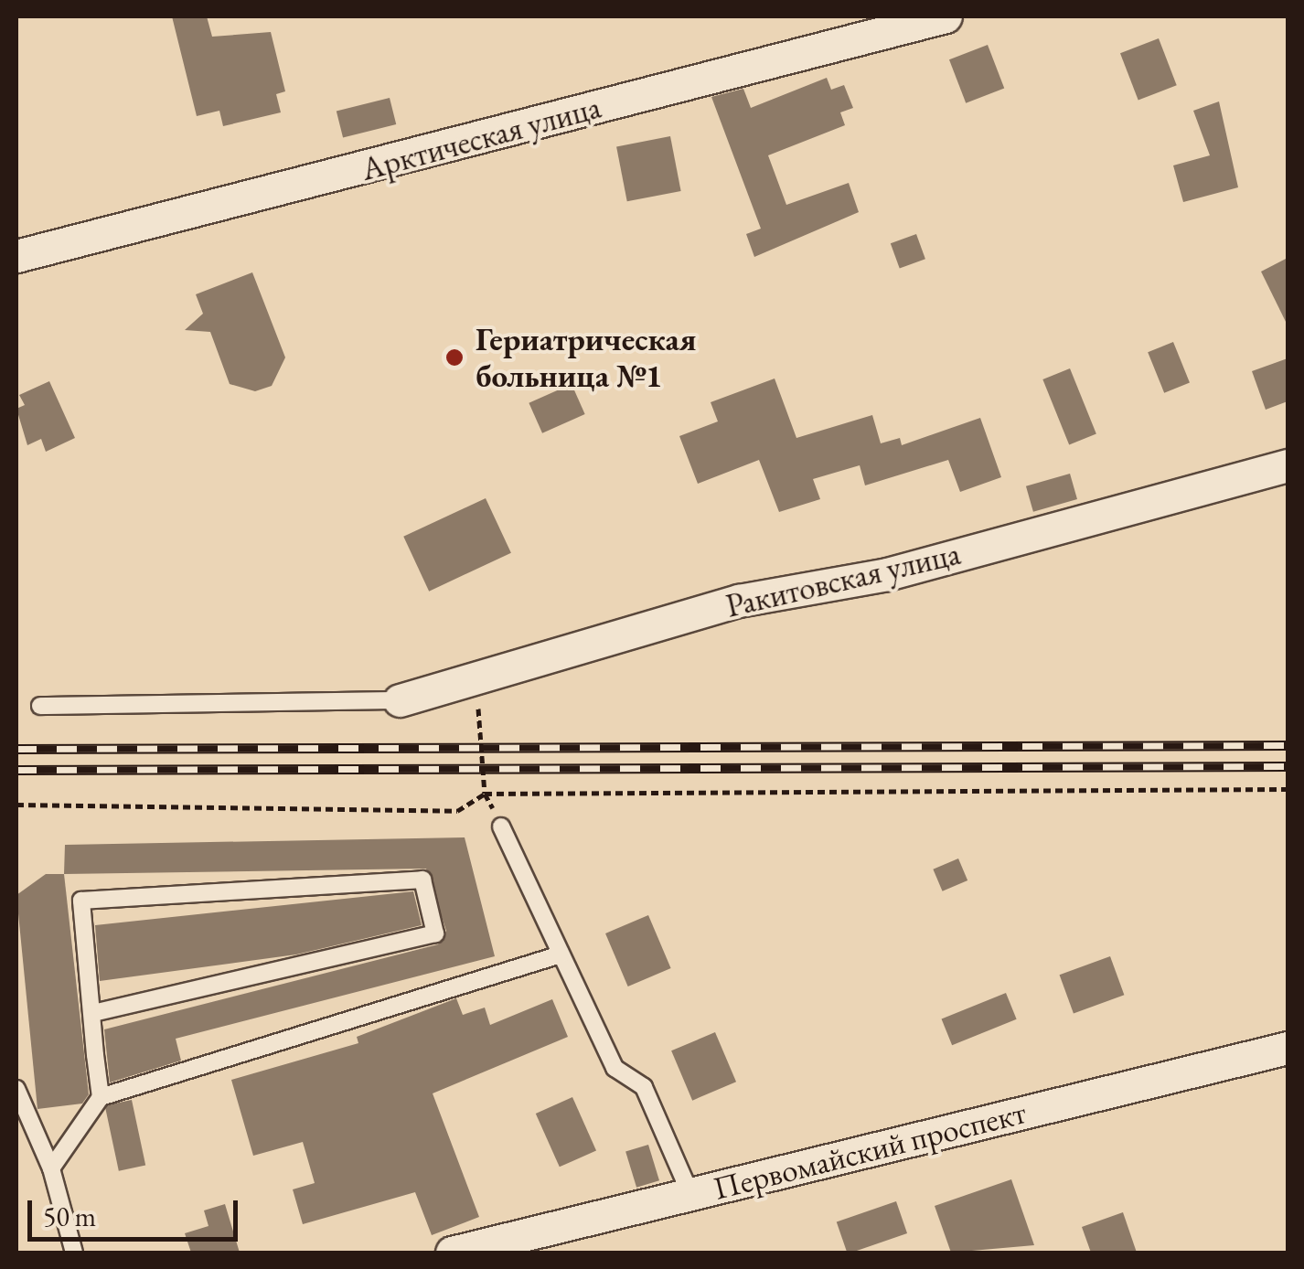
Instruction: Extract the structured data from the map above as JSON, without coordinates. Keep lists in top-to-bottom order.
{
  "streets": {
    "street": ["Арктическая улица", "Ракитовская улица", "Первомайский проспект"]
  },
  "places": ["Гериатрическая больница №1"],
  "scale_bar": "50 m"
}
